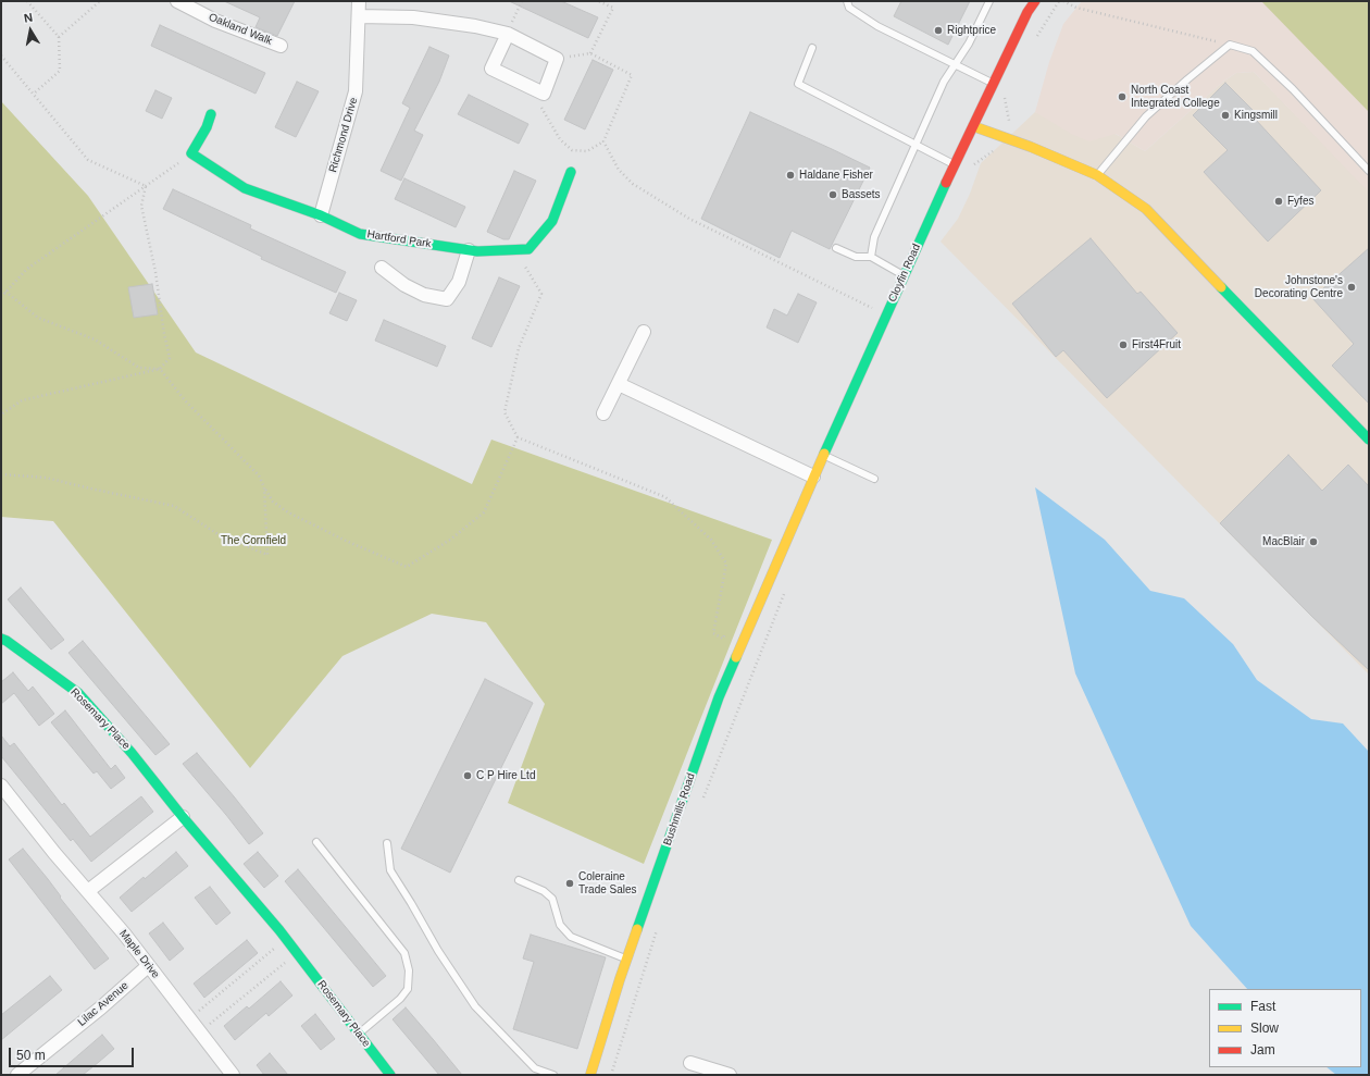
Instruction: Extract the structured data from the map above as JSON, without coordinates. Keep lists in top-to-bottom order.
{
  "streets": {
    "street": [
      "Oakland Walk",
      "Richmond Drive",
      "Hartford Park",
      "Cloyfin Road",
      "Rosemary Place",
      "Bushmills Road",
      "Maple Drive",
      "Lilac Avenue"
    ]
  },
  "crossings": [
    ["Richmond Drive", "Hartford Park"],
    ["Cloyfin Road", "Bushmills Road"],
    ["Maple Drive", "Lilac Avenue"]
  ],
  "parks": ["The Cornfield"],
  "places": [
    "Rightprice",
    "North Coast Integrated College",
    "Kingsmill",
    "Haldane Fisher",
    "Bassets",
    "Fyfes",
    "Johnstone's Decorating Centre",
    "First4Fruit",
    "MacBlair",
    "C P Hire Ltd",
    "Coleraine Trade Sales"
  ],
  "legend": ["Fast", "Slow", "Jam"],
  "scale_bar": "50 m",
  "north": "top"
}
